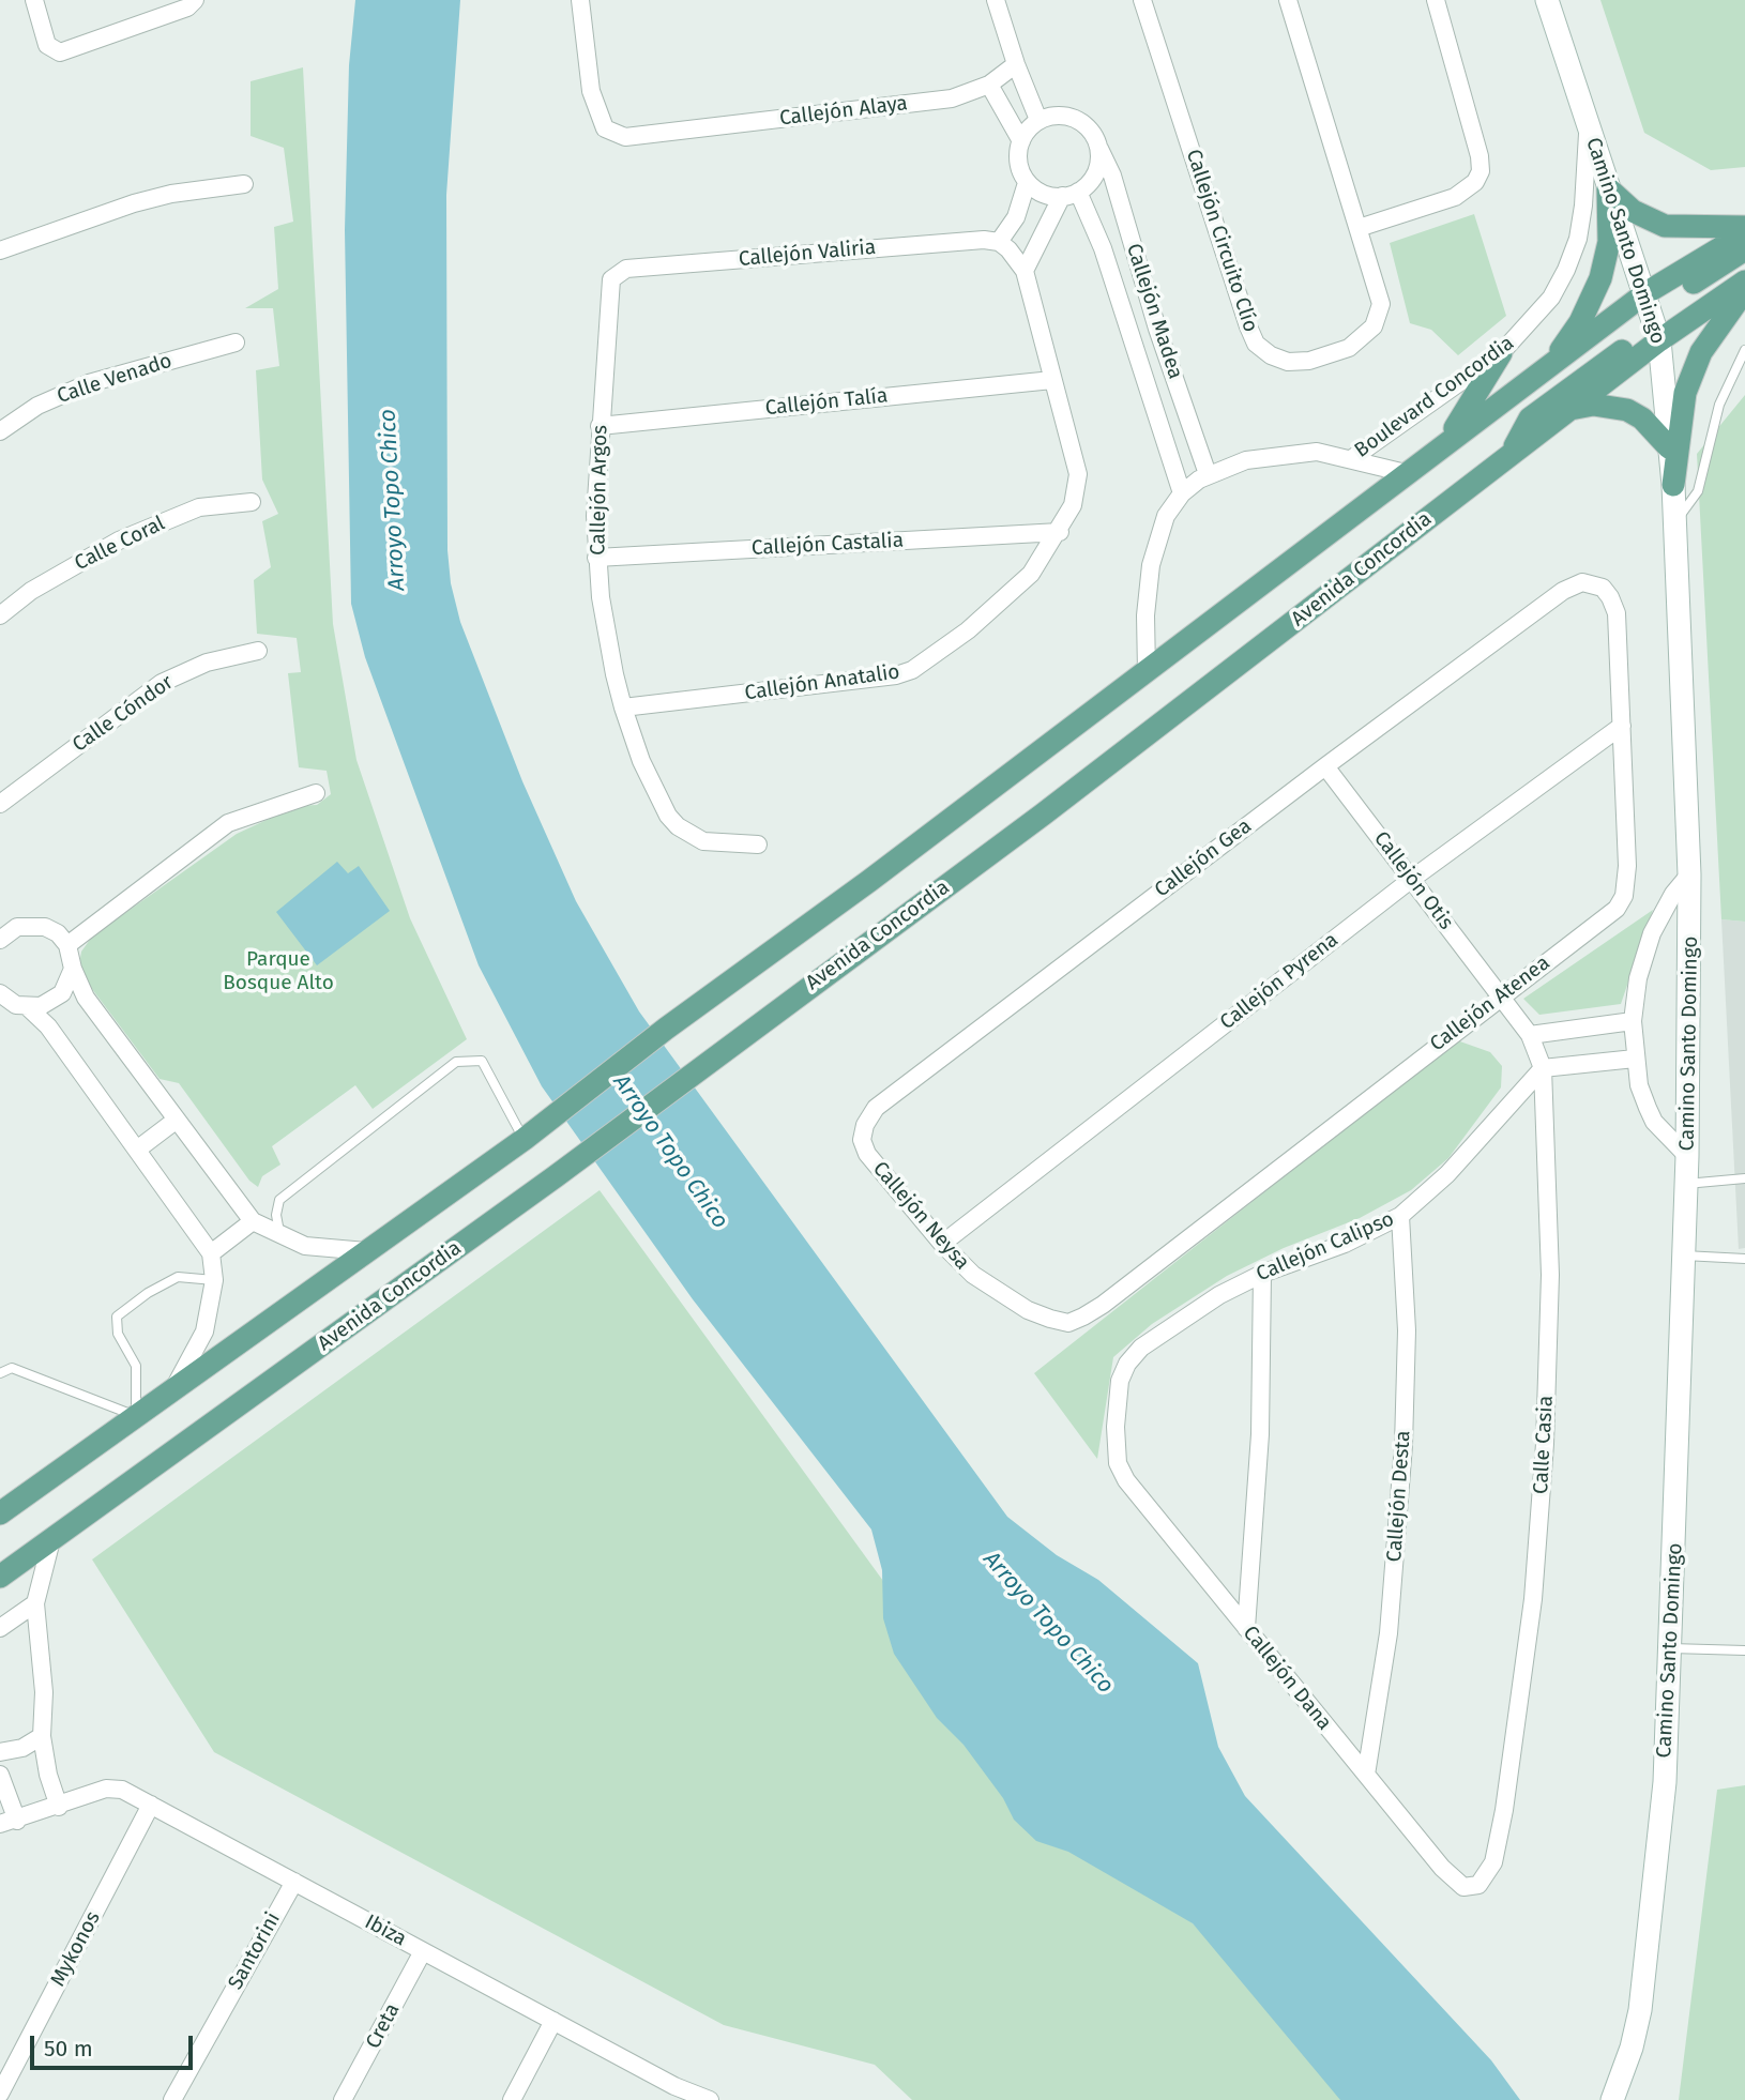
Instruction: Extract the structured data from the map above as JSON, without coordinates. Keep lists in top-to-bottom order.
{
  "streets": {
    "main road": ["Avenida Concordia"],
    "street": [
      "Callejón Alaya",
      "Callejón Circuito Clío",
      "Camino Santo Domingo",
      "Callejón Valiria",
      "Callejón Madea",
      "Calle Venado",
      "Boulevard Concordia",
      "Callejón Talía",
      "Callejón Argos",
      "Calle Coral",
      "Callejón Castalia",
      "Callejón Anatalio",
      "Calle Cóndor",
      "Callejón Gea",
      "Callejón Otis",
      "Callejón Pyrena",
      "Callejón Atenea",
      "Callejón Neysa",
      "Callejón Calipso",
      "Calle Casia",
      "Callejón Desta",
      "Callejón Dana",
      "Ibiza",
      "Mykonos",
      "Santorini",
      "Creta"
    ]
  },
  "crossings": [
    ["Camino Santo Domingo", "Boulevard Concordia"],
    ["Camino Santo Domingo", "Avenida Concordia"],
    ["Callejón Valiria", "Callejón Argos"],
    ["Callejón Valiria", "Callejón Anatalio"],
    ["Callejón Madea", "Boulevard Concordia"],
    ["Boulevard Concordia", "Avenida Concordia"],
    ["Callejón Talía", "Callejón Argos"],
    ["Callejón Talía", "Callejón Anatalio"],
    ["Callejón Argos", "Callejón Castalia"],
    ["Callejón Argos", "Callejón Anatalio"],
    ["Callejón Castalia", "Callejón Anatalio"],
    ["Callejón Gea", "Callejón Otis"],
    ["Callejón Gea", "Callejón Atenea"],
    ["Callejón Gea", "Callejón Neysa"],
    ["Callejón Otis", "Callejón Pyrena"],
    ["Callejón Otis", "Callejón Atenea"],
    ["Callejón Otis", "Calle Casia"],
    ["Callejón Pyrena", "Callejón Atenea"],
    ["Callejón Pyrena", "Callejón Neysa"],
    ["Callejón Atenea", "Callejón Neysa"],
    ["Callejón Atenea", "Calle Casia"],
    ["Callejón Calipso", "Calle Casia"],
    ["Callejón Calipso", "Callejón Desta"],
    ["Callejón Calipso", "Callejón Dana"],
    ["Calle Casia", "Callejón Dana"],
    ["Callejón Desta", "Callejón Dana"],
    ["Ibiza", "Mykonos"],
    ["Ibiza", "Santorini"],
    ["Ibiza", "Creta"]
  ],
  "water": ["Arroyo Topo Chico"],
  "parks": ["Parque Bosque Alto"],
  "scale_bar": "50 m"
}
